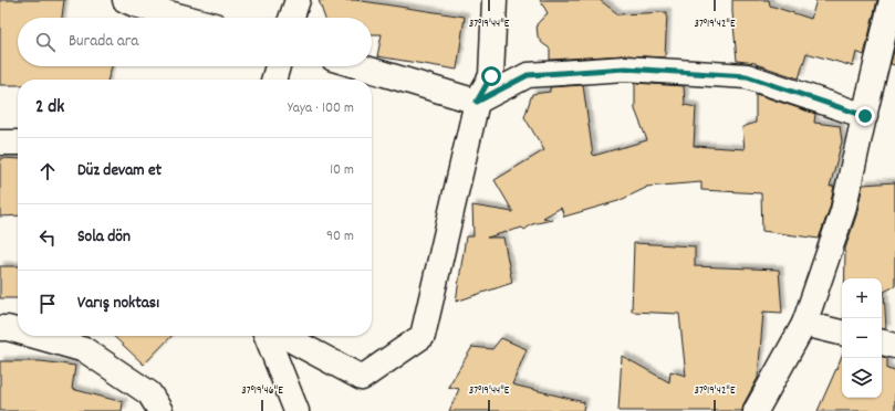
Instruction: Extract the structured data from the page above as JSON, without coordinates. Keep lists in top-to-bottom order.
{
  "page": {
    "search": "Burada ara",
    "heading": ["2 dk", "Yaya · 100 m"],
    "list": [
      ["Düz devam et", "10 m"],
      ["Sola dön", "90 m"],
      "Varış noktası"
    ],
    "map_buttons": ["+", "−"]
  },
  "coordinates": ["37°19'44\"E", "37°19'42\"E", "37°19'46\"E"]
}
